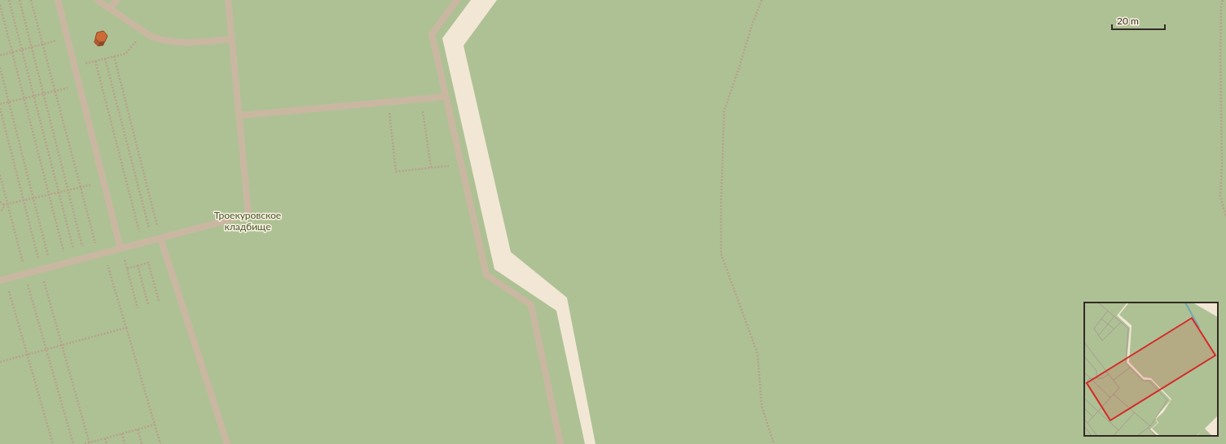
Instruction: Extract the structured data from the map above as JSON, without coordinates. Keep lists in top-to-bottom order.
{
  "parks": ["Троекуровское кладбище"],
  "scale_bar": "20 m"
}
